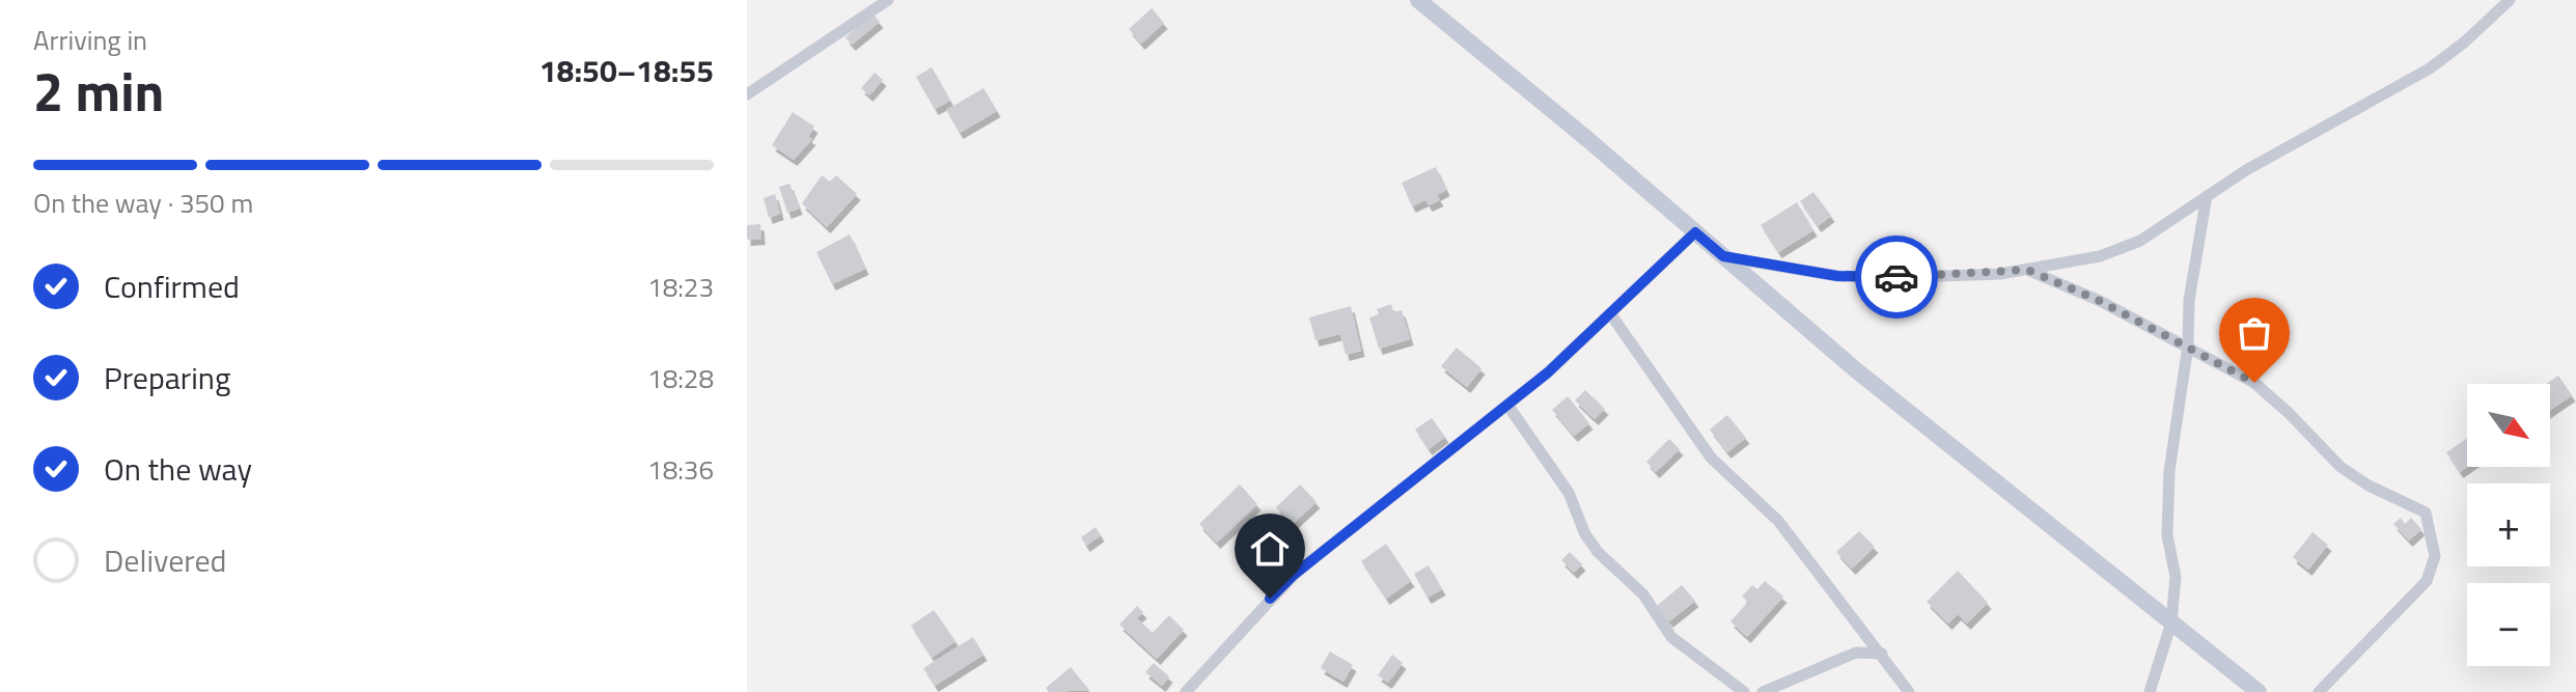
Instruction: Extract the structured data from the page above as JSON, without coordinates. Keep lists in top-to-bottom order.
{
  "north": "bottom right",
  "page": {
    "heading": ["2 min", "Arriving in", "18:50–18:55"],
    "bar": "On the way · 350 m",
    "list": [
      ["Confirmed", "18:23"],
      ["Preparing", "18:28"],
      ["On the way", "18:36"],
      "Delivered"
    ],
    "map_buttons": ["+", "−"]
  }
}
